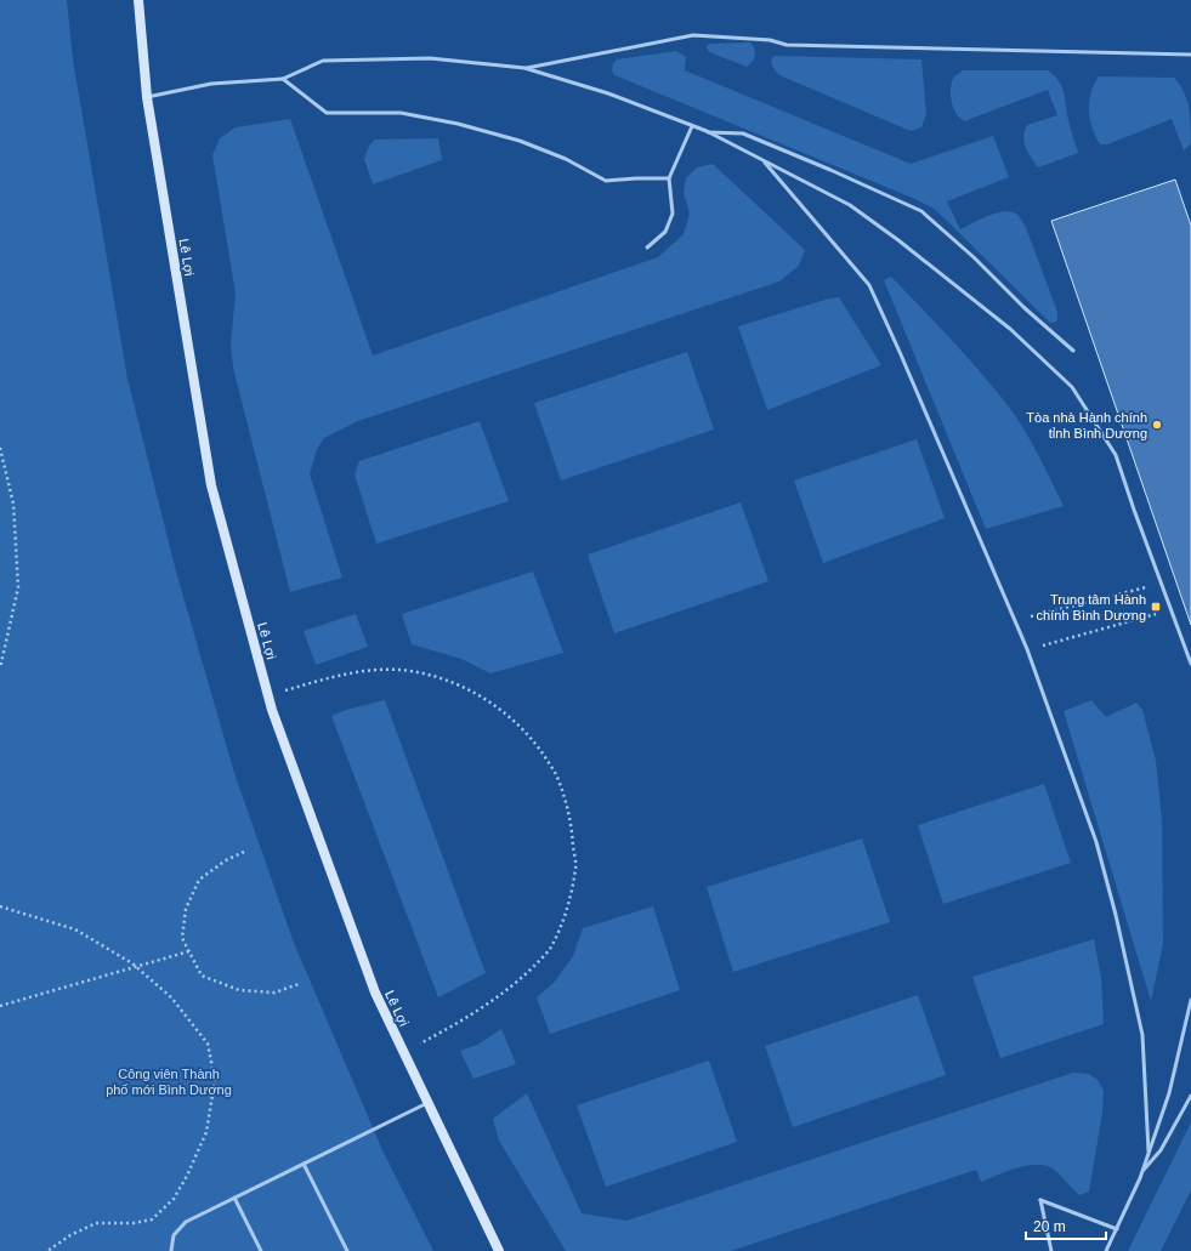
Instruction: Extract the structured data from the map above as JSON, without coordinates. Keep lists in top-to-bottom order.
{
  "streets": {
    "main road": ["Lê Lợi"]
  },
  "parks": ["Công viên Thành phố mới Bình Dương"],
  "places": {
    "other": ["Tòa nhà Hành chính tỉnh Bình Dương"],
    "transit": ["Trung tâm Hành chính Bình Dương"]
  },
  "scale_bar": "20 m"
}
